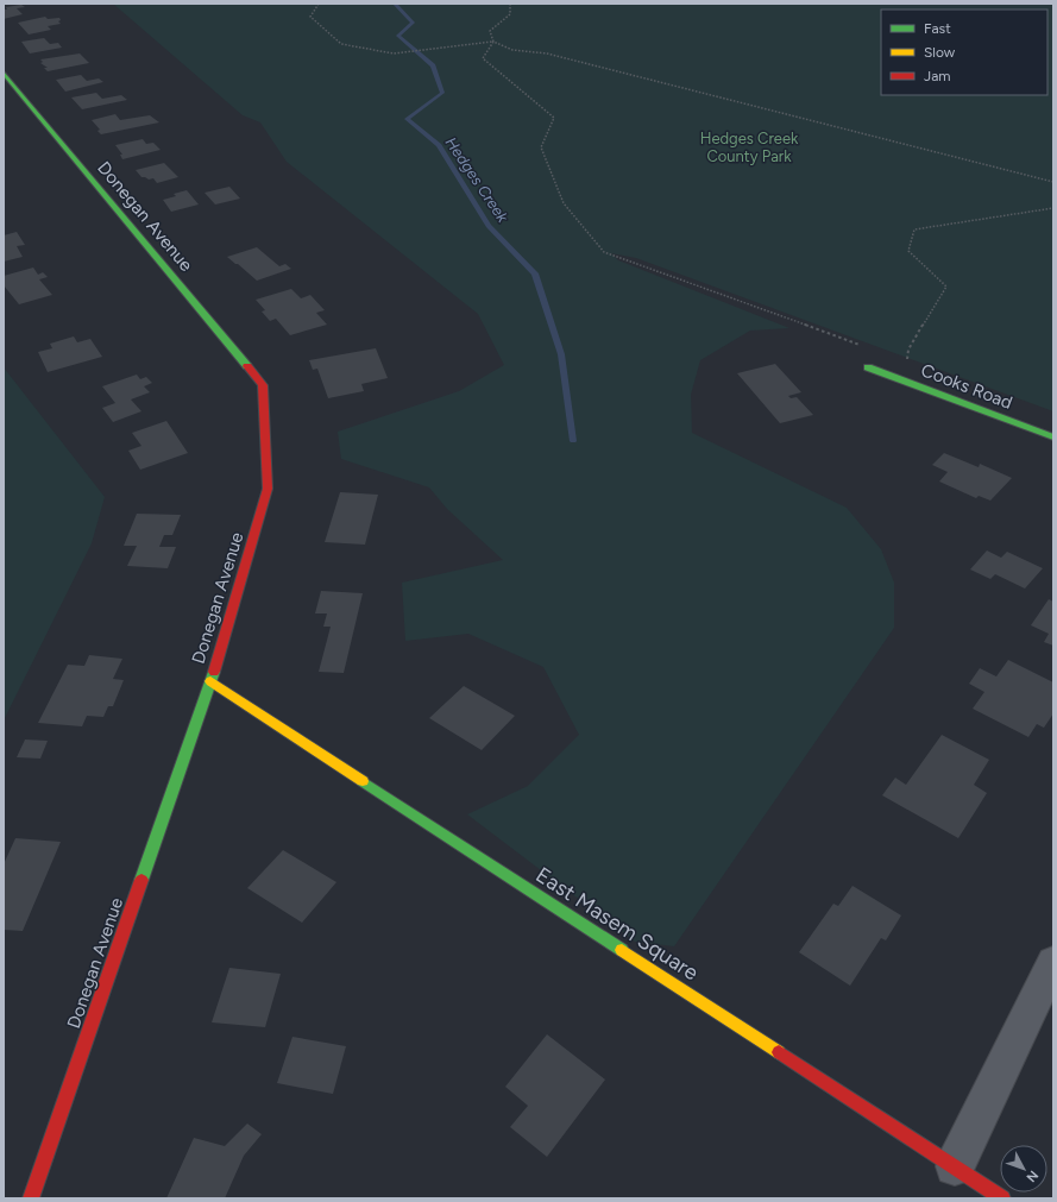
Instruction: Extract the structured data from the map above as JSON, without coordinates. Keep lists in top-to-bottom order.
{
  "streets": {
    "street": ["Donegan Avenue", "Cooks Road", "East Masem Square"]
  },
  "crossings": [
    ["Donegan Avenue", "East Masem Square"]
  ],
  "water": ["Hedges Creek"],
  "parks": ["Hedges Creek County Park"],
  "legend": ["Fast", "Slow", "Jam"],
  "north": "bottom right"
}
